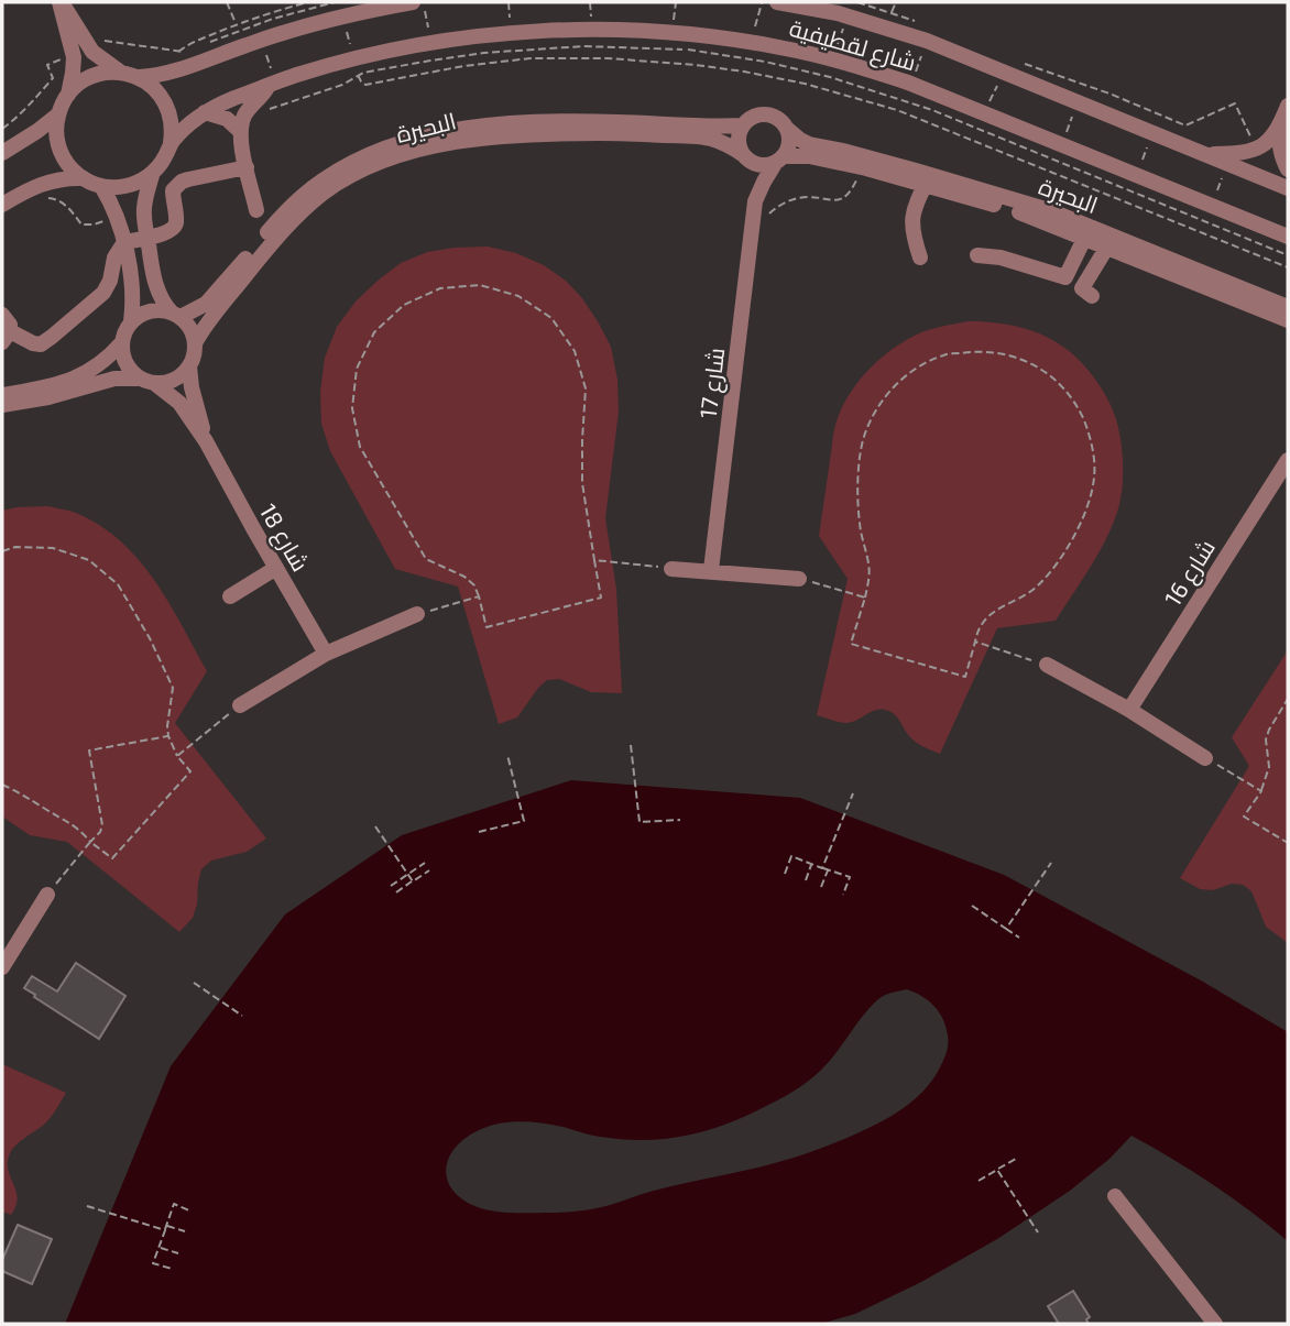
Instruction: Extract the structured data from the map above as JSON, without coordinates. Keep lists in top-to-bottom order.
{
  "streets": {
    "street": [
      "شارع لقطيفية",
      "البحيرة",
      "شارع 17",
      "شارع 18",
      "شارع 16"
    ]
  },
  "crossings": [
    ["البحيرة", "شارع 17"],
    ["البحيرة", "شارع 18"]
  ]
}
